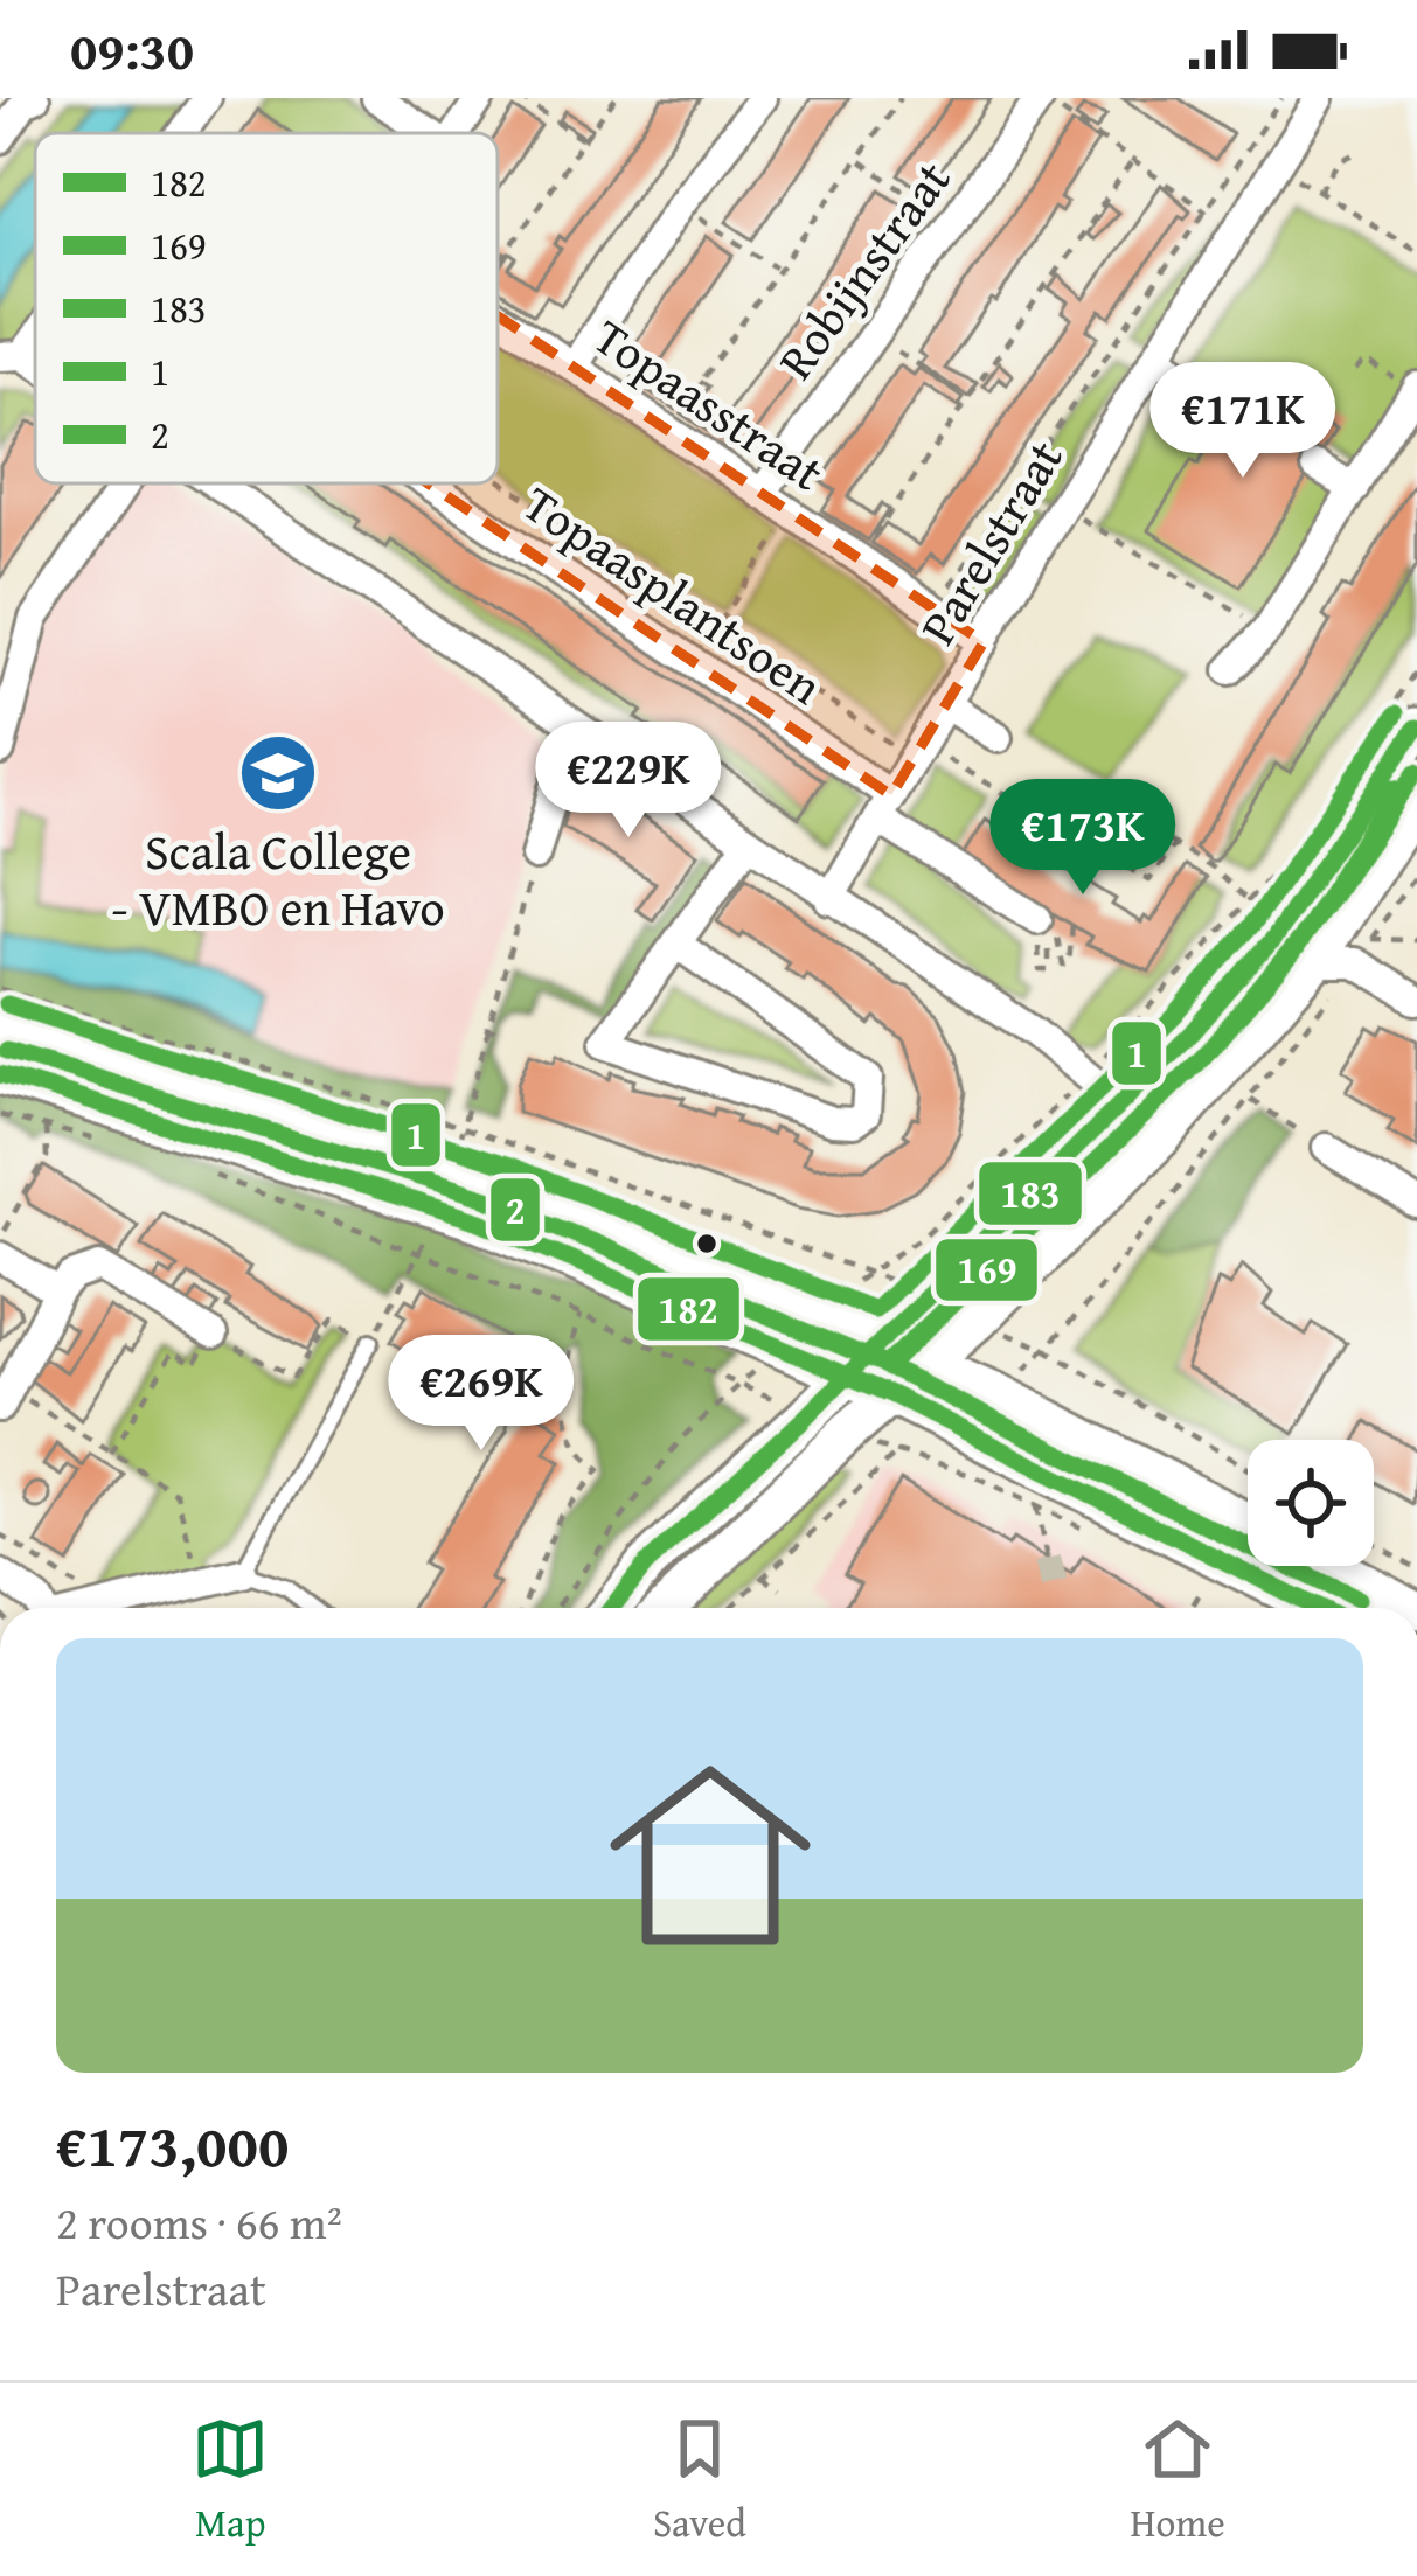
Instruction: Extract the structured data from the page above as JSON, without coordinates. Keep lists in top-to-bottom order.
{
  "streets": {
    "street": [
      "Robijnstraat",
      "Topaasstraat",
      "Parelstraat",
      "Topaasplantsoen"
    ]
  },
  "crossings": [
    ["Robijnstraat", "Topaasstraat"],
    ["Topaasstraat", "Parelstraat"],
    ["Parelstraat", "Topaasplantsoen"]
  ],
  "places": {
    "school or university": ["Scala College - VMBO en Havo"]
  },
  "lines": [
    "transit line 1",
    "transit line 183",
    "transit line 169",
    "transit line 2",
    "transit line 182"
  ],
  "legend": [
    "182",
    "169",
    "183",
    "1",
    "2"
  ],
  "page": {
    "status": "09:30",
    "price": [
      "€171K",
      "€229K",
      "€173K",
      "€269K"
    ],
    "list": [
      {
        "name": "€173,000",
        "note": "2 rooms · 66 m² · Parelstraat"
      }
    ],
    "tabs": ["Map", "Saved", "Home"]
  }
}
